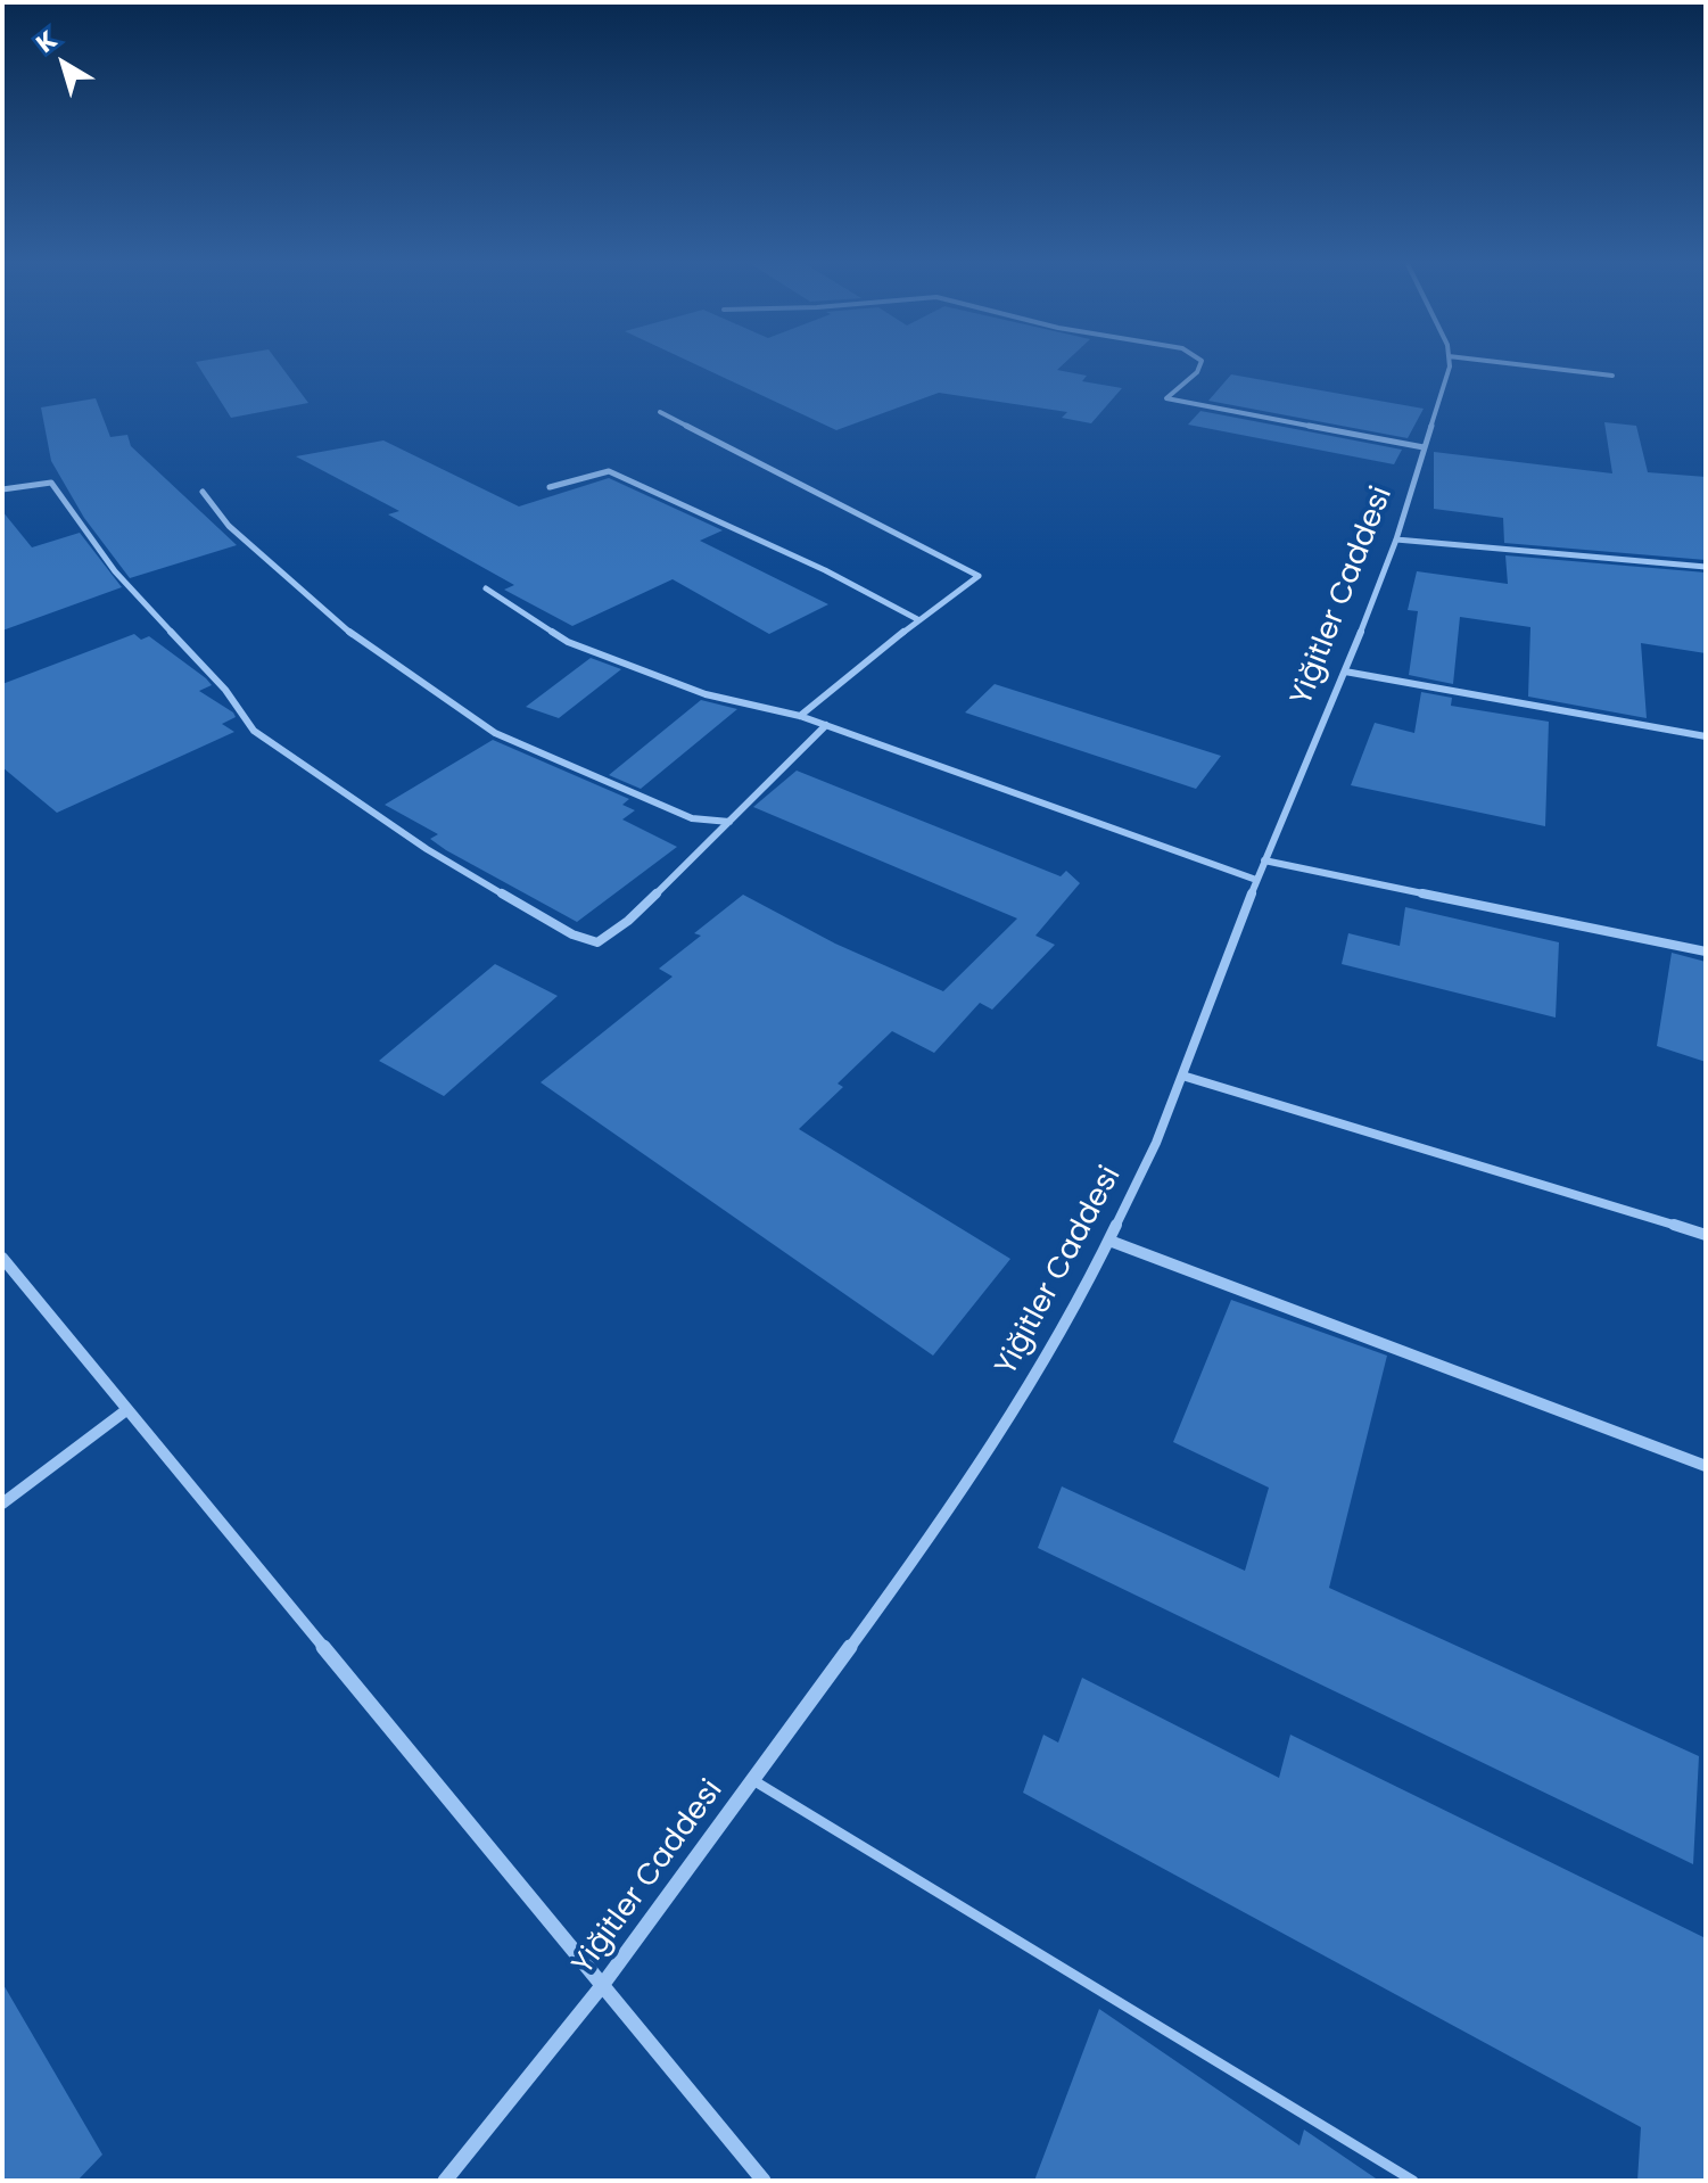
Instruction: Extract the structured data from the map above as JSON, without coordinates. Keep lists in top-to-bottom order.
{
  "streets": {
    "street": ["Yiğitler Caddesi"]
  },
  "north": "top left"
}
